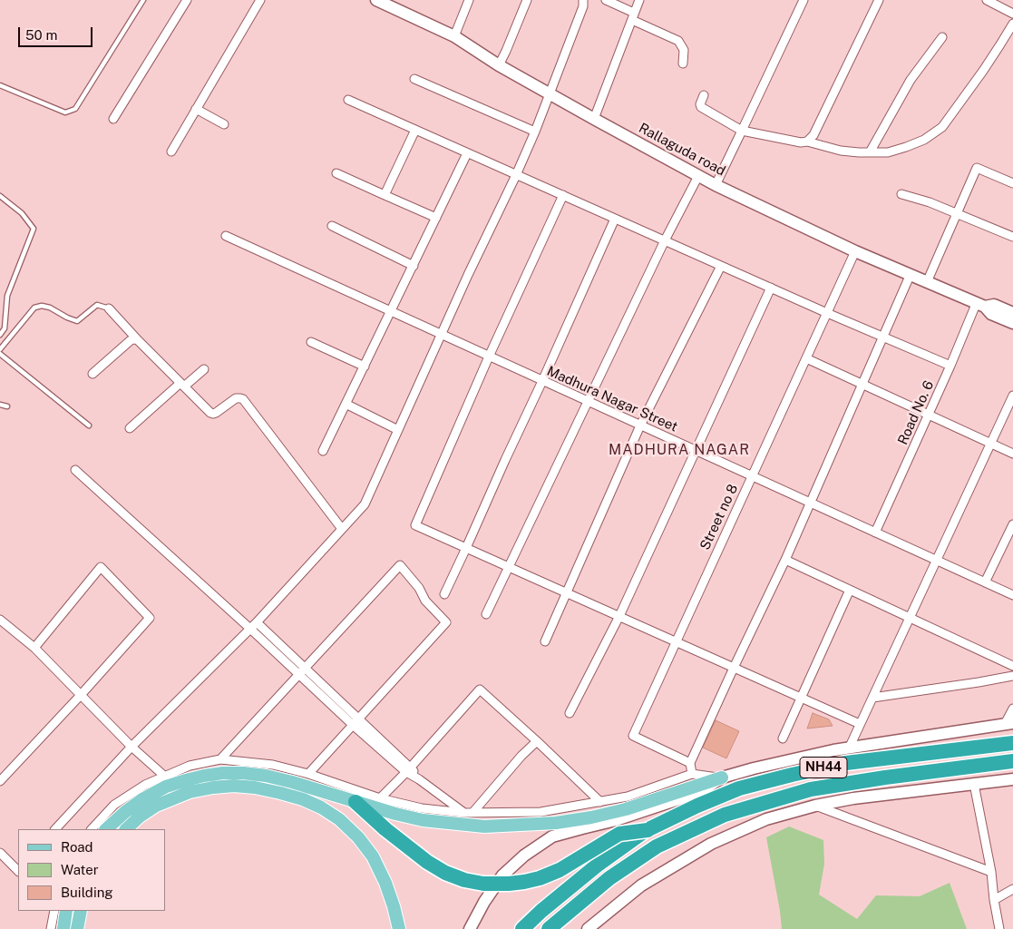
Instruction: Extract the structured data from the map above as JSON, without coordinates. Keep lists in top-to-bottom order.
{
  "streets": {
    "highway": ["NH44"],
    "main road": ["Rallaguda road"],
    "street": ["Madhura Nagar Street", "Road No. 6", "Street no 8"]
  },
  "crossings": [
    ["Rallaguda road", "Road No. 6"],
    ["Rallaguda road", "Street no 8"],
    ["Madhura Nagar Street", "Road No. 6"],
    ["Madhura Nagar Street", "Street no 8"]
  ],
  "districts": ["MADHURA NAGAR"],
  "legend": ["Road", "Water", "Building"],
  "scale_bar": "50 m"
}
